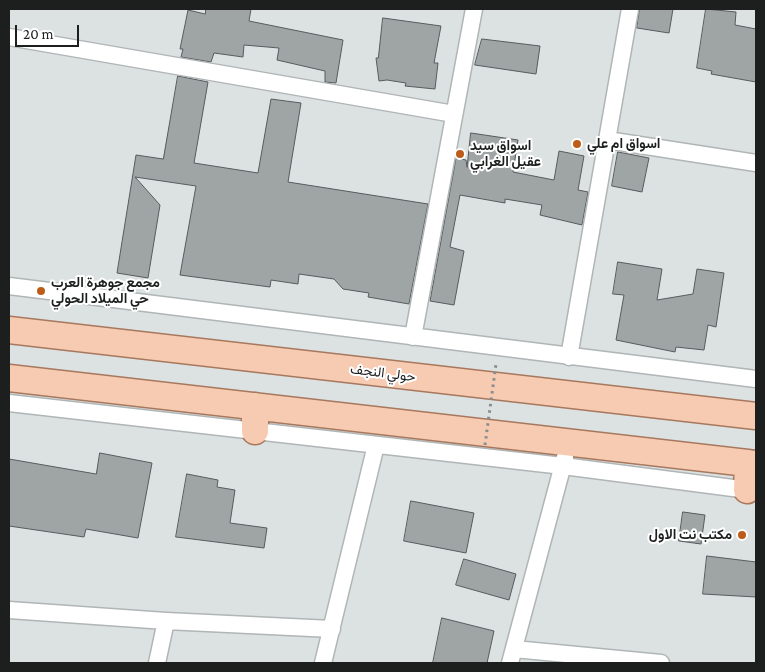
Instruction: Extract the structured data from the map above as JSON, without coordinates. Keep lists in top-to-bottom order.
{
  "streets": {
    "main road": ["حولي النجف"]
  },
  "places": [
    "اسواق ام علي",
    "اسواق سيد عقيل الغرابي",
    "مجمع جوهرة العرب حي الميلاد الحولي",
    "مكتب نت الاول"
  ],
  "scale_bar": "20 m"
}
